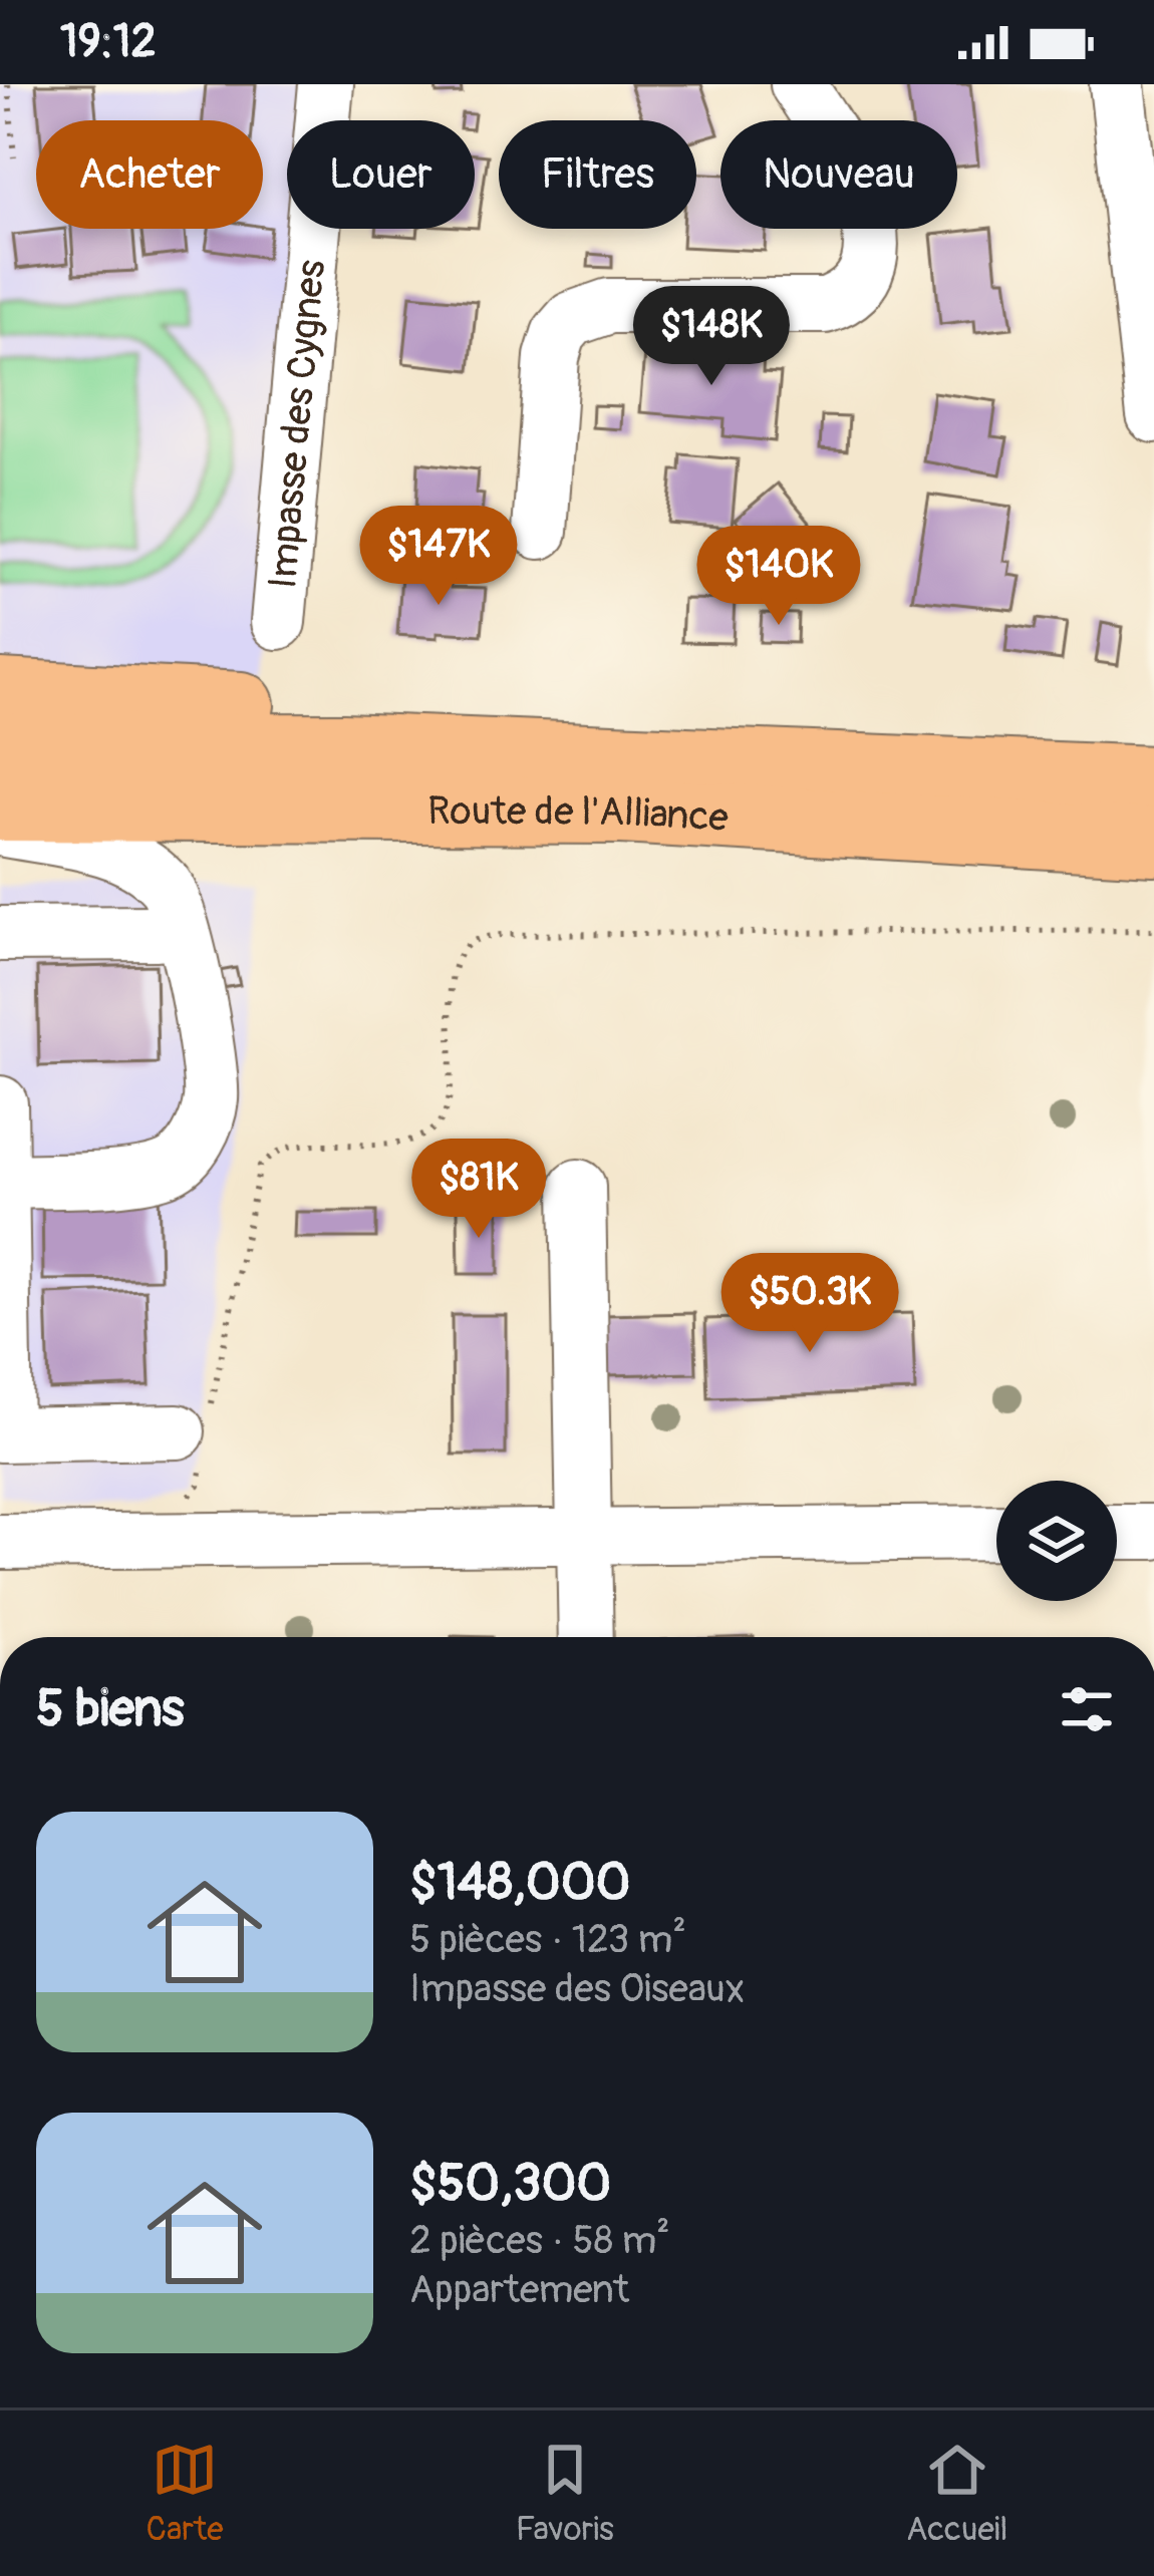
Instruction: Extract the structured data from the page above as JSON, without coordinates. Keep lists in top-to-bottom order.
{
  "streets": {
    "highway": ["Route de l'Alliance"],
    "street": ["Impasse des Cygnes"]
  },
  "page": {
    "status": "19:12",
    "chip": [
      "Acheter",
      "Louer",
      "Filtres",
      "Nouveau"
    ],
    "price": [
      "$148K",
      "$147K",
      "$140K",
      "$81K",
      "$50.3K"
    ],
    "heading": "5 biens",
    "list": [
      {
        "name": "$148,000",
        "note": "5 pièces · 123 m² · Impasse des Oiseaux"
      },
      {
        "name": "$50,300",
        "note": "2 pièces · 58 m² · Appartement"
      }
    ],
    "tabs": ["Carte", "Favoris", "Accueil"]
  }
}
